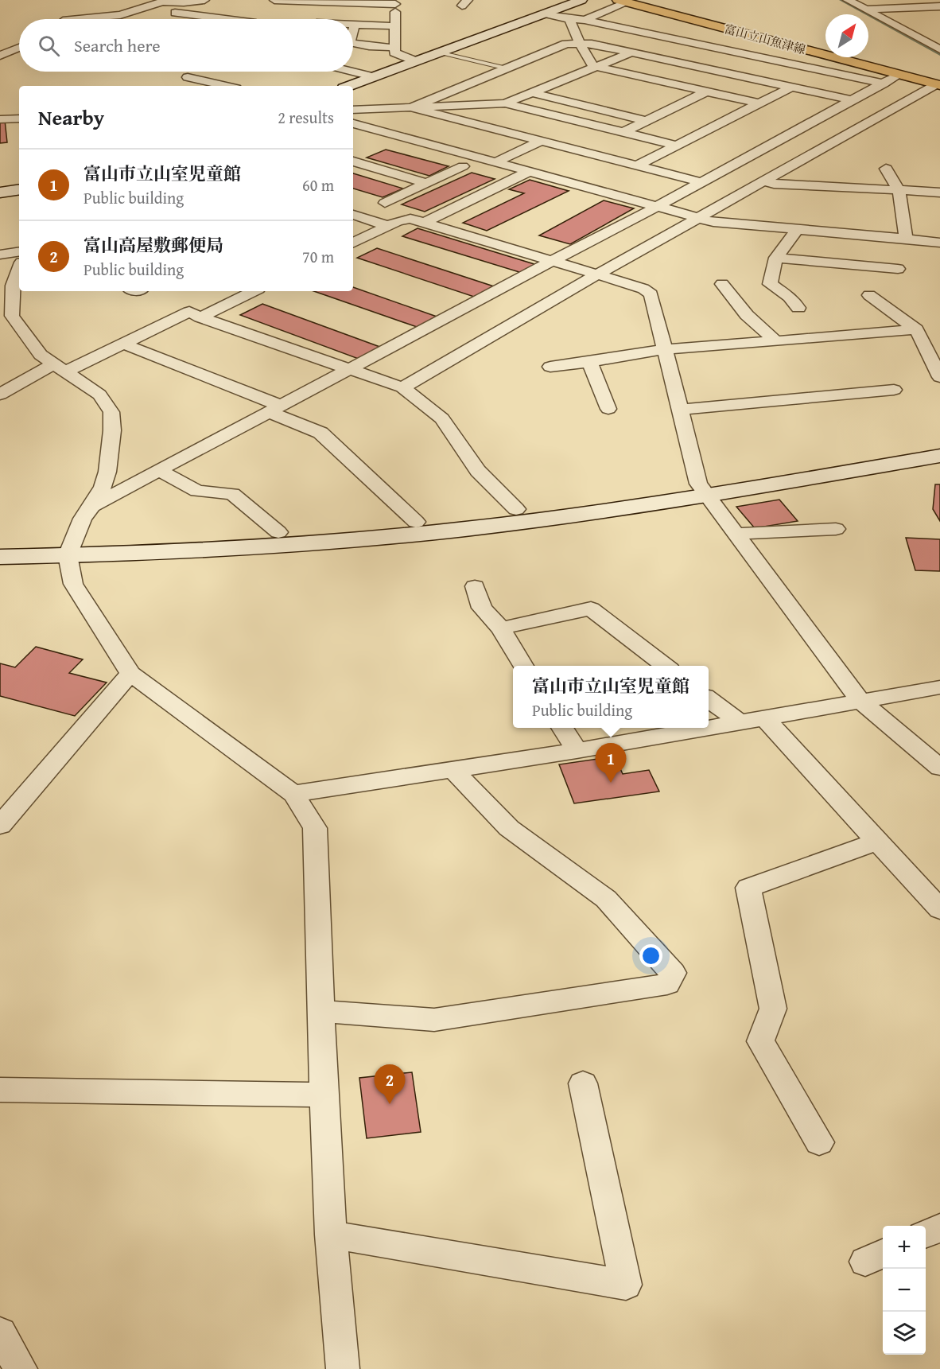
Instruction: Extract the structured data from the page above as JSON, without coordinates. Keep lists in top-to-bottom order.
{
  "streets": {
    "main road": ["富山立山魚津線"]
  },
  "north": "top right",
  "page": {
    "search": "Search here",
    "heading": ["Nearby", "2 results"],
    "list": [
      {
        "mark": "1",
        "name": "富山市立山室児童館",
        "note": "Public building",
        "value": "60 m"
      },
      {
        "mark": "2",
        "name": "富山高屋敷郵便局",
        "note": "Public building",
        "value": "70 m"
      }
    ],
    "popup": ["富山市立山室児童館", "Public building"],
    "pins": ["1", "2"],
    "map_buttons": ["+", "−"]
  }
}
